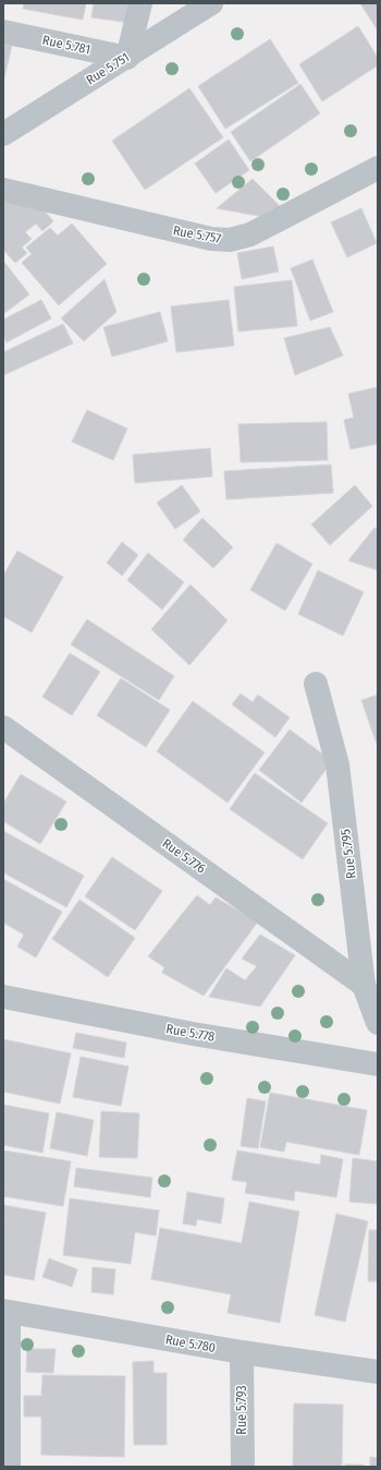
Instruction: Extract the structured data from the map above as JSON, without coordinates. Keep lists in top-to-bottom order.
{
  "streets": {
    "street": [
      "Rue 5.781",
      "Rue 5.751",
      "Rue 5.757",
      "Rue 5.795",
      "Rue 5.776",
      "Rue 5.778",
      "Rue 5.780",
      "Rue 5.793"
    ]
  },
  "crossings": [
    ["Rue 5.781", "Rue 5.751"],
    ["Rue 5.795", "Rue 5.776"],
    ["Rue 5.780", "Rue 5.793"]
  ]
}
